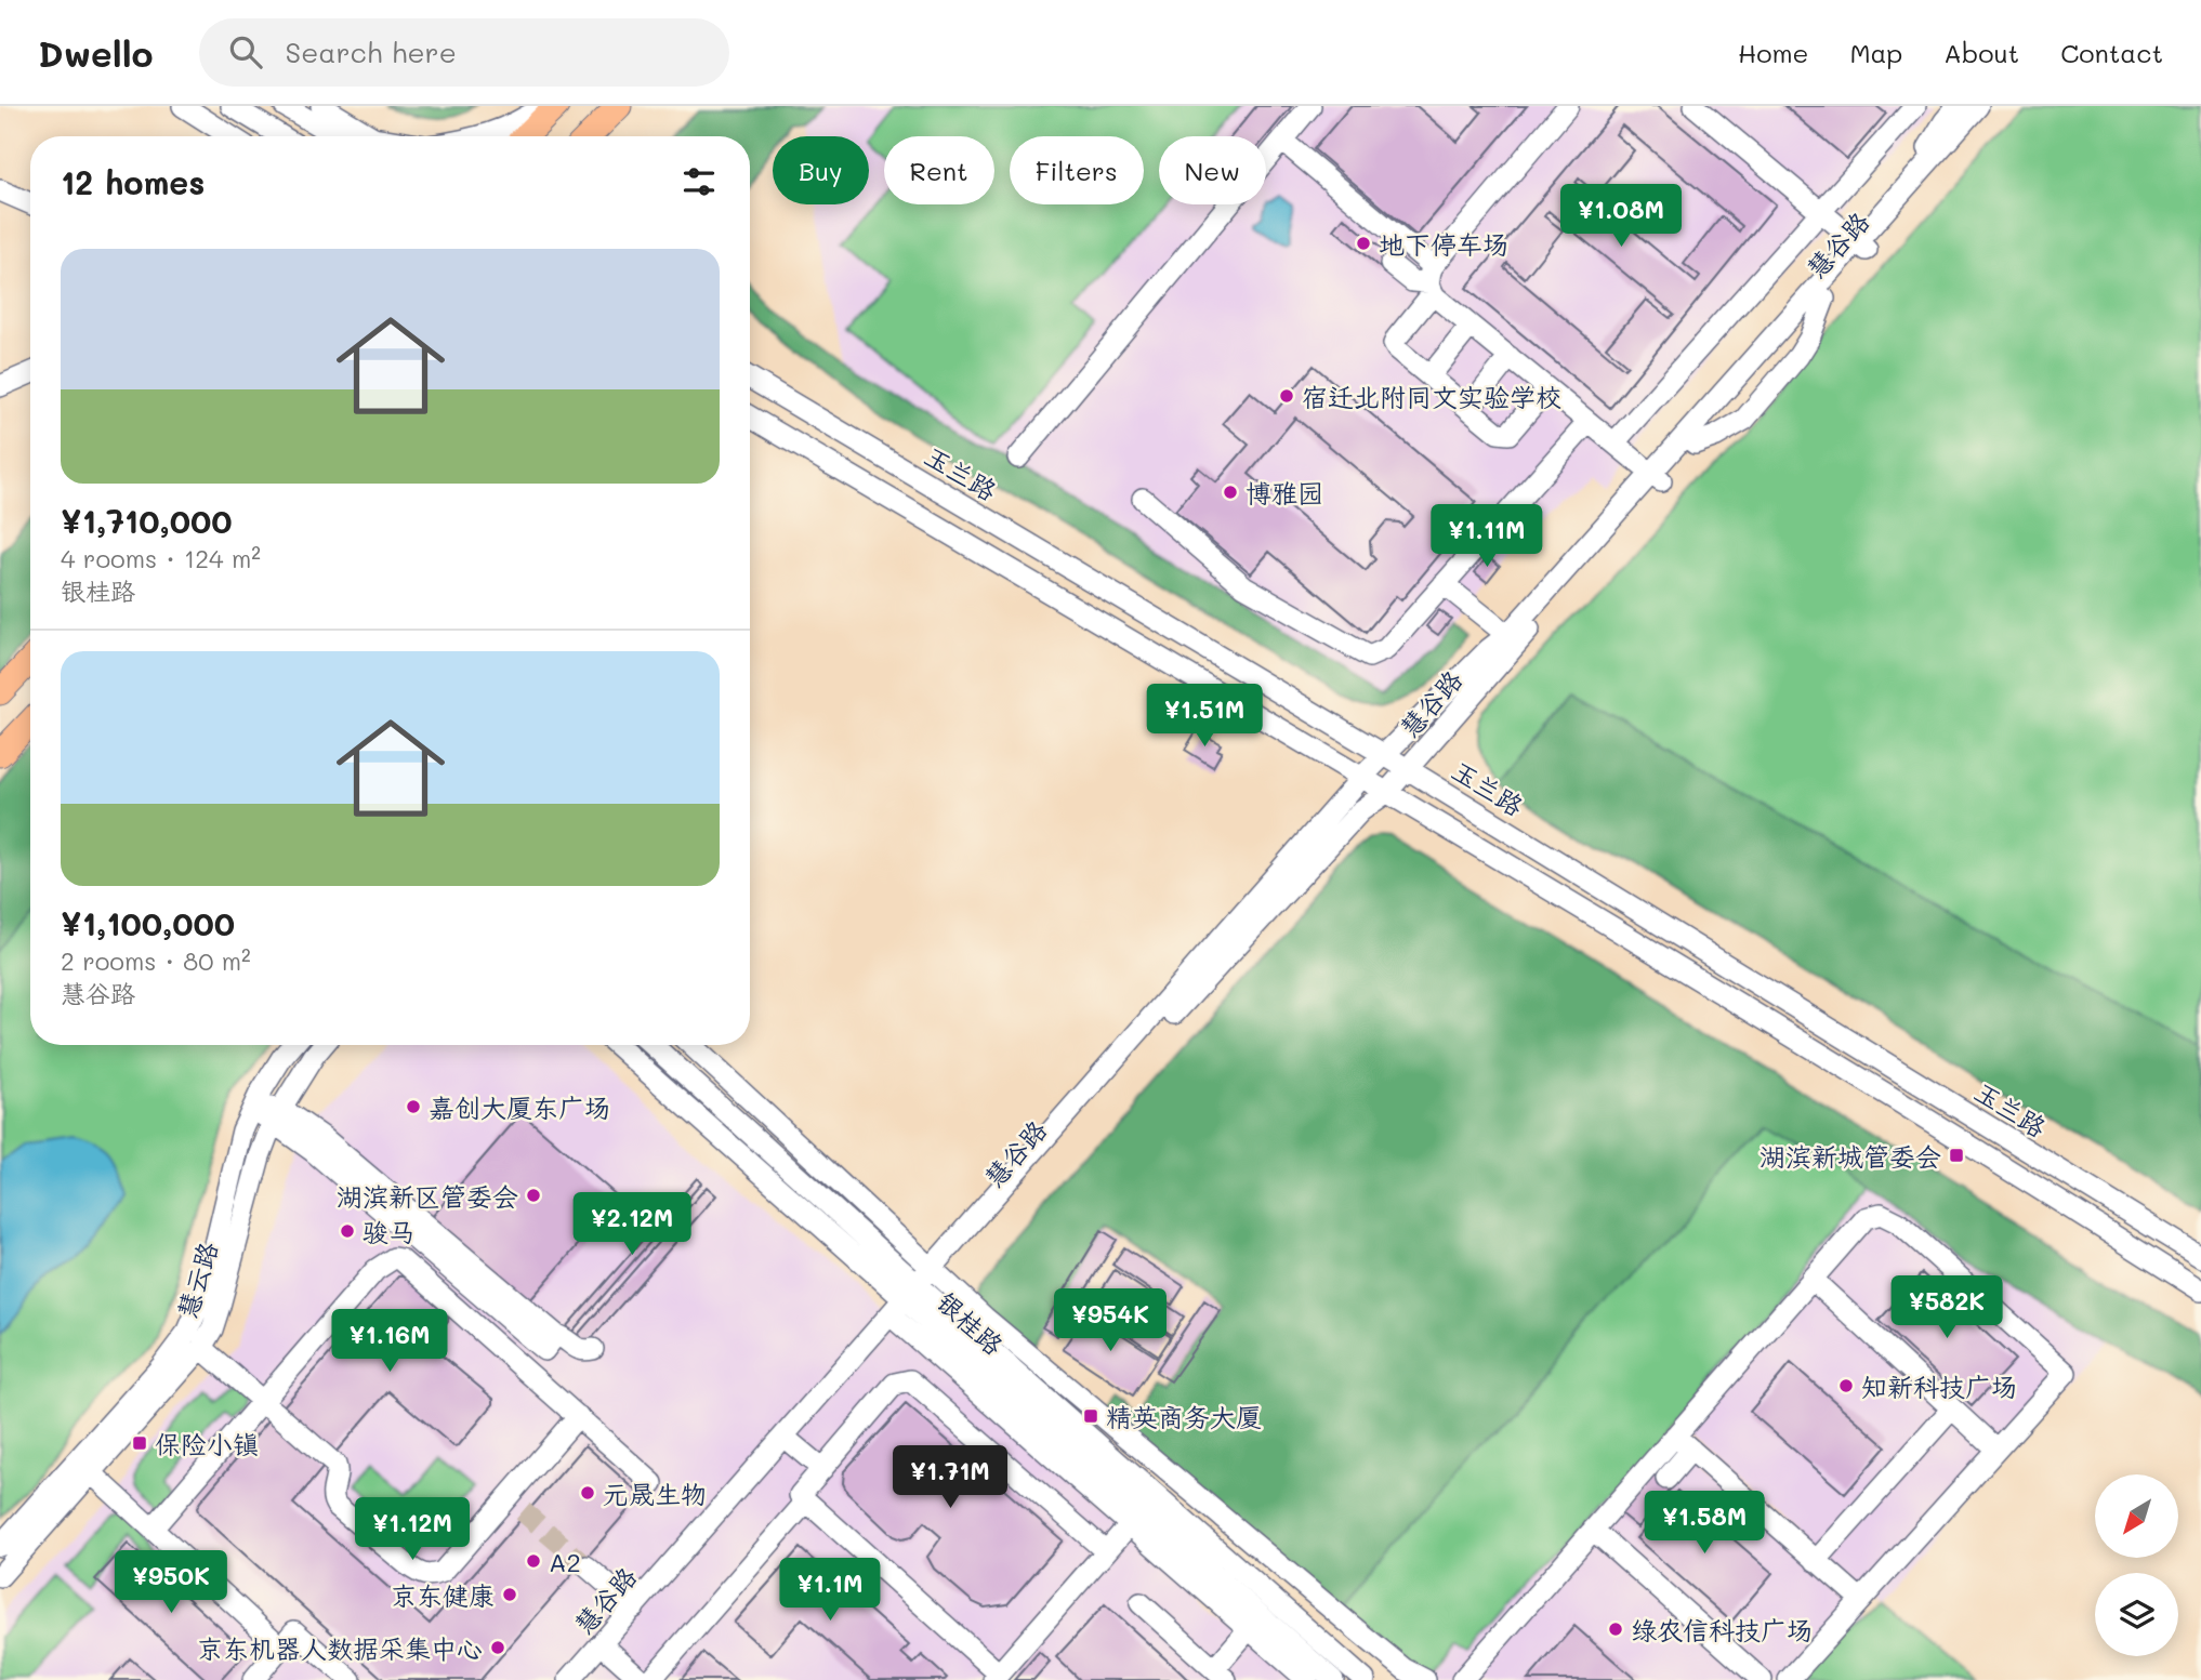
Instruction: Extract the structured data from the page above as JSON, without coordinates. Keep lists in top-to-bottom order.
{
  "streets": {
    "street": [
      "慧谷路",
      "玉兰路",
      "慧云路",
      "银桂路"
    ]
  },
  "crossings": [
    ["慧谷路", "玉兰路"],
    ["慧谷路", "银桂路"]
  ],
  "places": {
    "other": [
      "地下停车场",
      "宿迁北附同文实验学校",
      "博雅园",
      "嘉创大厦东广场",
      "湖滨新区管委会",
      "骏马",
      "知新科技广场",
      "元晟生物",
      "A2",
      "京东健康",
      "绿农信科技广场",
      "京东机器人数据采集中心"
    ],
    "transit": ["湖滨新城管委会", "精英商务大厦", "保险小镇"]
  },
  "north": "bottom left",
  "page": {
    "header": "Dwello",
    "search": "Search here",
    "nav": [
      "Home",
      "Map",
      "About",
      "Contact"
    ],
    "chip": [
      "Buy",
      "Rent",
      "Filters",
      "New"
    ],
    "heading": "12 homes",
    "price": [
      "¥1.08M",
      "¥1.11M",
      "¥1.51M",
      "¥2.12M",
      "¥582K",
      "¥954K",
      "¥1.16M",
      "¥1.71M",
      "¥1.58M",
      "¥1.12M",
      "¥950K",
      "¥1.1M"
    ],
    "list": [
      {
        "name": "¥1,710,000",
        "note": "4 rooms · 124 m² · 银桂路"
      },
      {
        "name": "¥1,100,000",
        "note": "2 rooms · 80 m² · 慧谷路"
      }
    ]
  }
}
